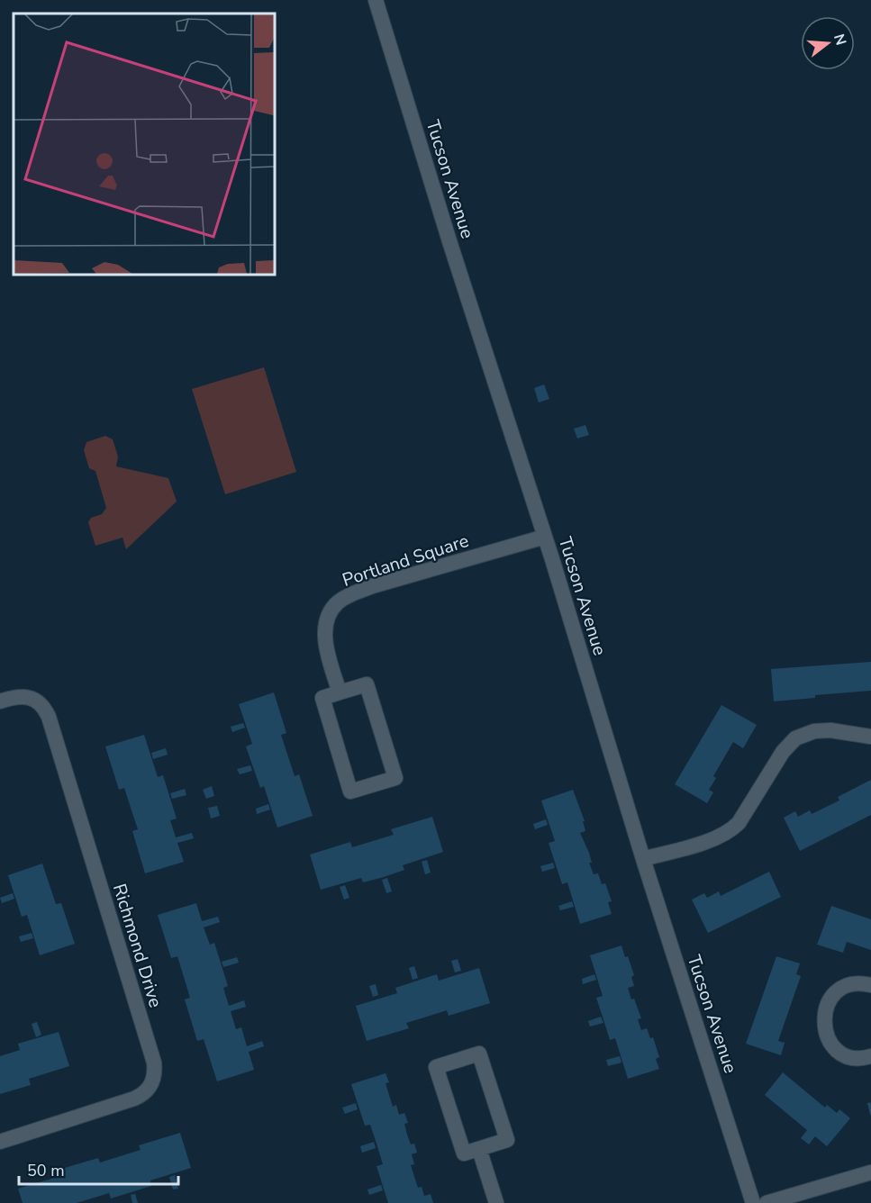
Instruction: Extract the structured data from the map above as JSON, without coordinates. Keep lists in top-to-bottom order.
{
  "streets": {
    "street": ["Tucson Avenue", "Portland Square", "Richmond Drive"]
  },
  "crossings": [
    ["Tucson Avenue", "Portland Square"]
  ],
  "scale_bar": "50 m",
  "north": "right"
}
